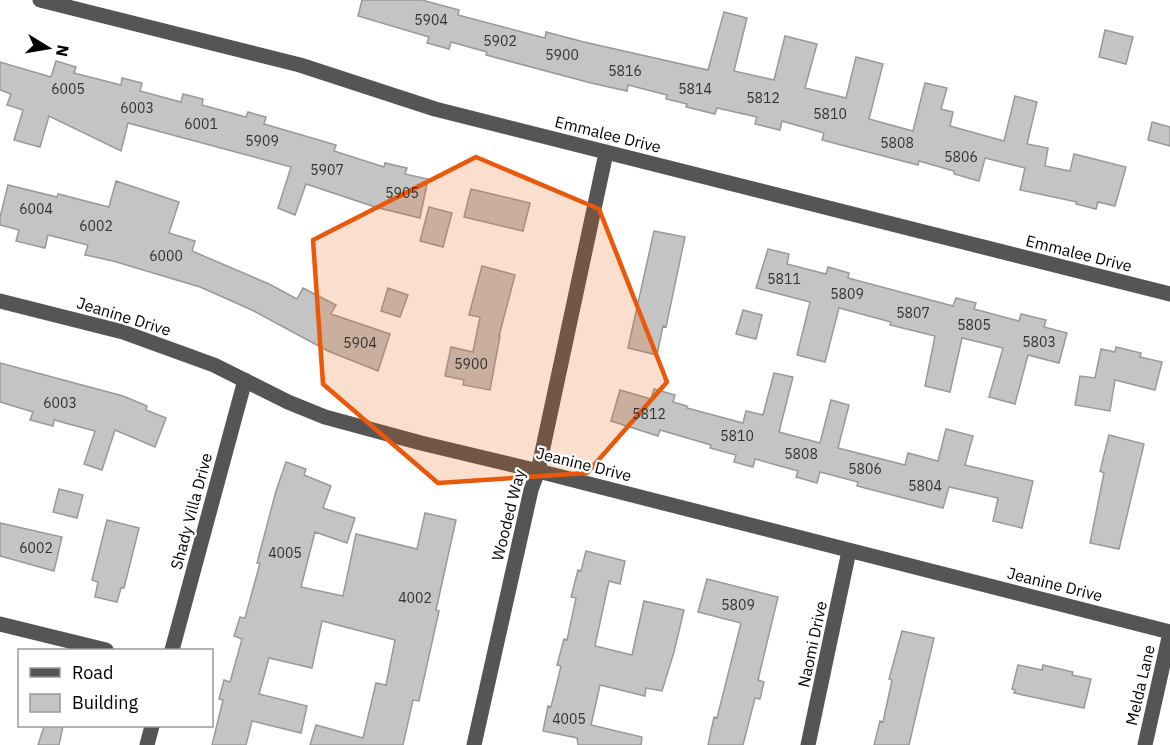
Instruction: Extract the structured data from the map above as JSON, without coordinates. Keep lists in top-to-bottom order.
{
  "streets": {
    "street": [
      "Emmalee Drive",
      "Jeanine Drive",
      "Shady Villa Drive",
      "Wooded Way",
      "Naomi Drive",
      "Melda Lane"
    ]
  },
  "crossings": [
    ["Emmalee Drive", "Wooded Way"],
    ["Jeanine Drive", "Shady Villa Drive"],
    ["Jeanine Drive", "Wooded Way"],
    ["Jeanine Drive", "Naomi Drive"],
    ["Jeanine Drive", "Melda Lane"]
  ],
  "house_numbers": [
    "5904",
    "5902",
    "5900",
    "5816",
    "6005",
    "5814",
    "5812",
    "6003",
    "5810",
    "6001",
    "5909",
    "5808",
    "5806",
    "5907",
    "5905",
    "6004",
    "6002",
    "6000",
    "5811",
    "5809",
    "5807",
    "5805",
    "5803",
    "5904",
    "5900",
    "6003",
    "5812",
    "5810",
    "5808",
    "5806",
    "5804",
    "6002",
    "4005",
    "4002",
    "5809",
    "4005"
  ],
  "legend": ["Road", "Building"],
  "north": "right"
}
